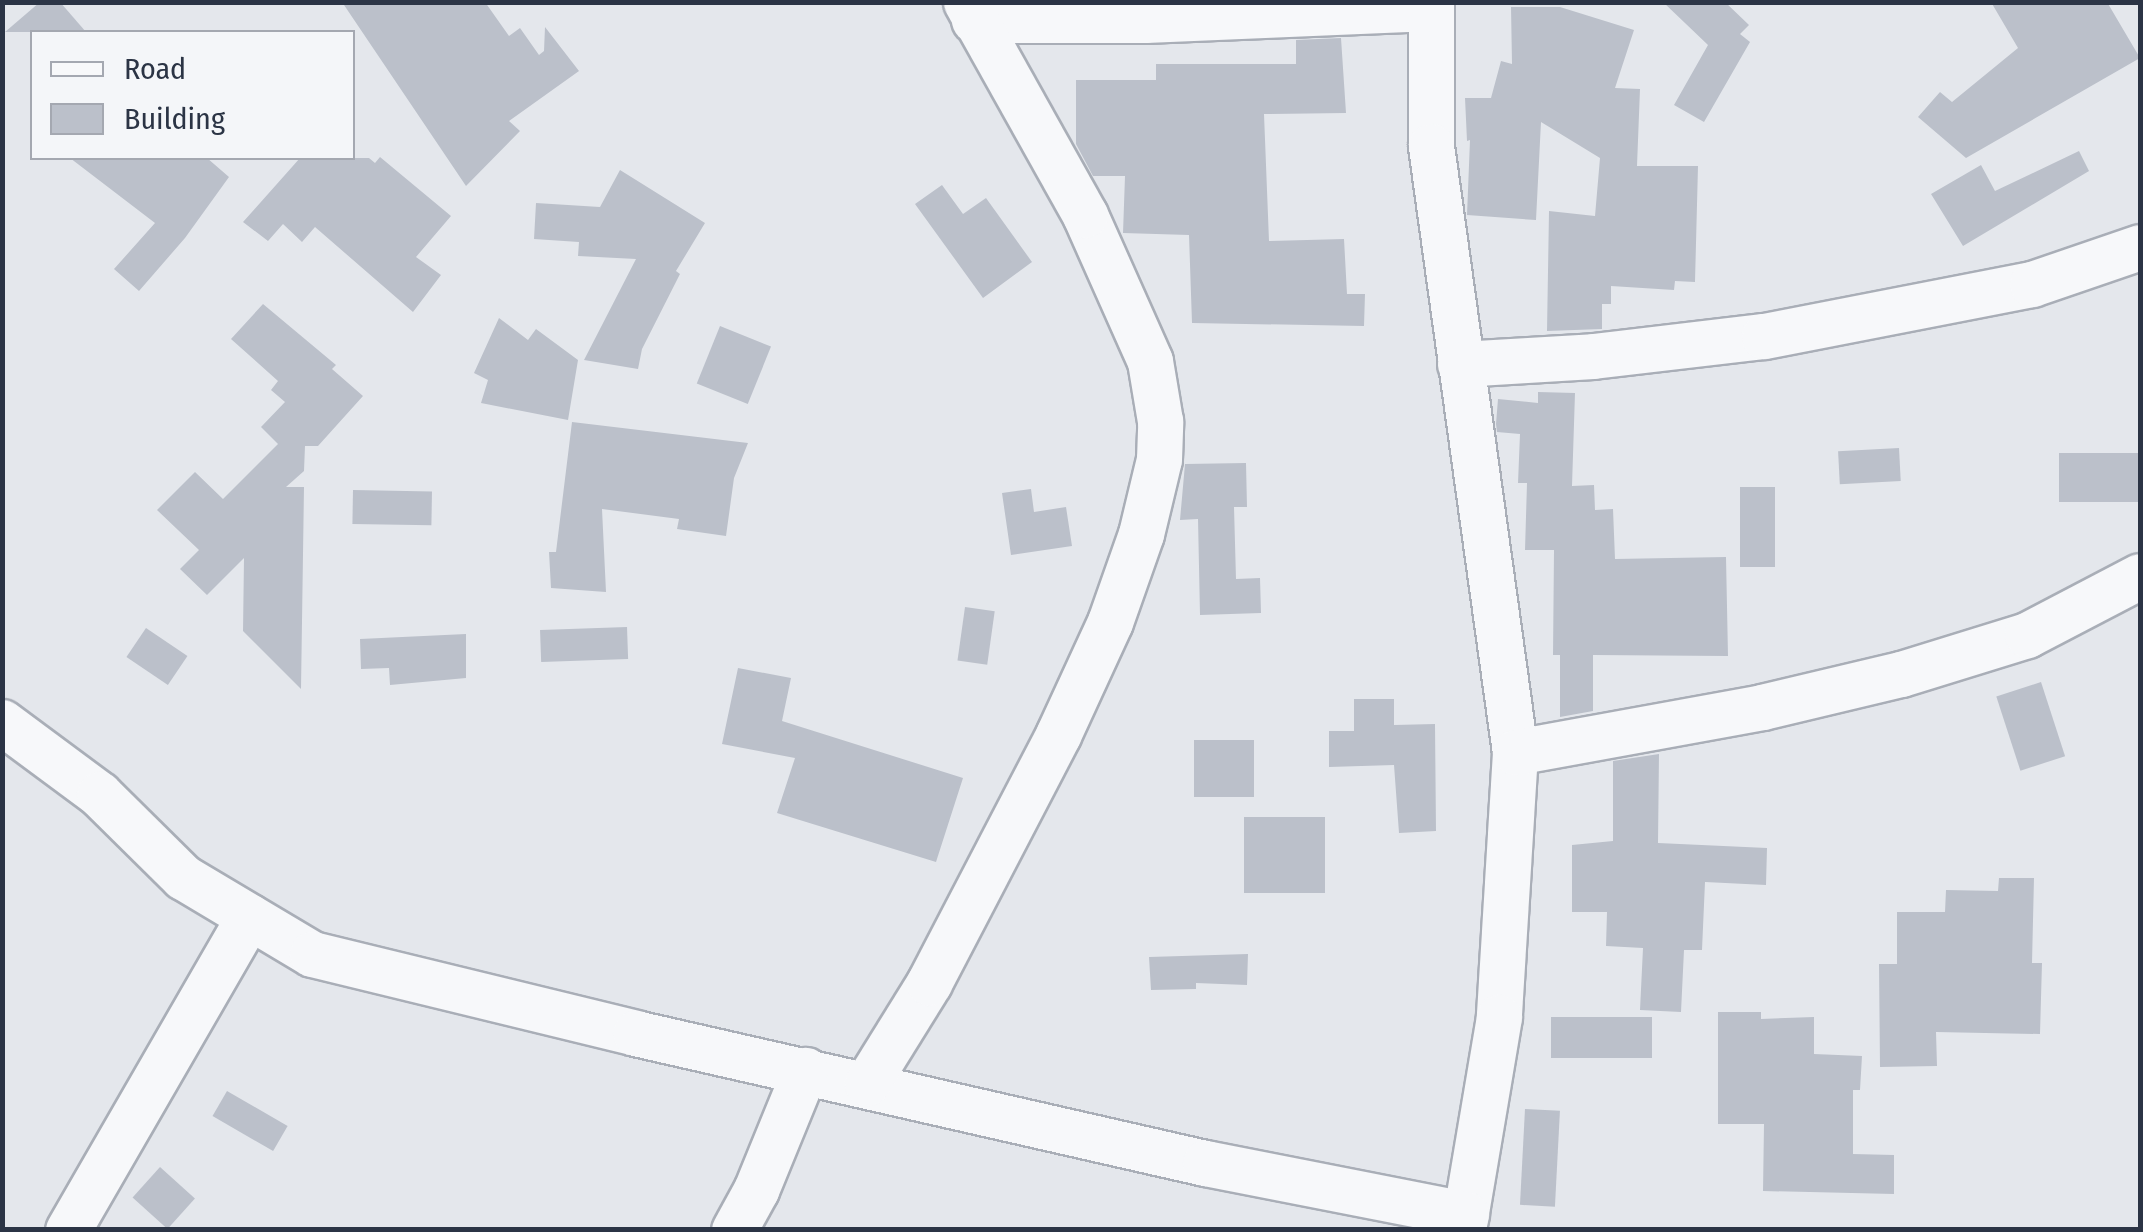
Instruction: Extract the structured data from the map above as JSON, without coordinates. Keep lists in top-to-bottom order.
{
  "legend": ["Road", "Building"]
}
